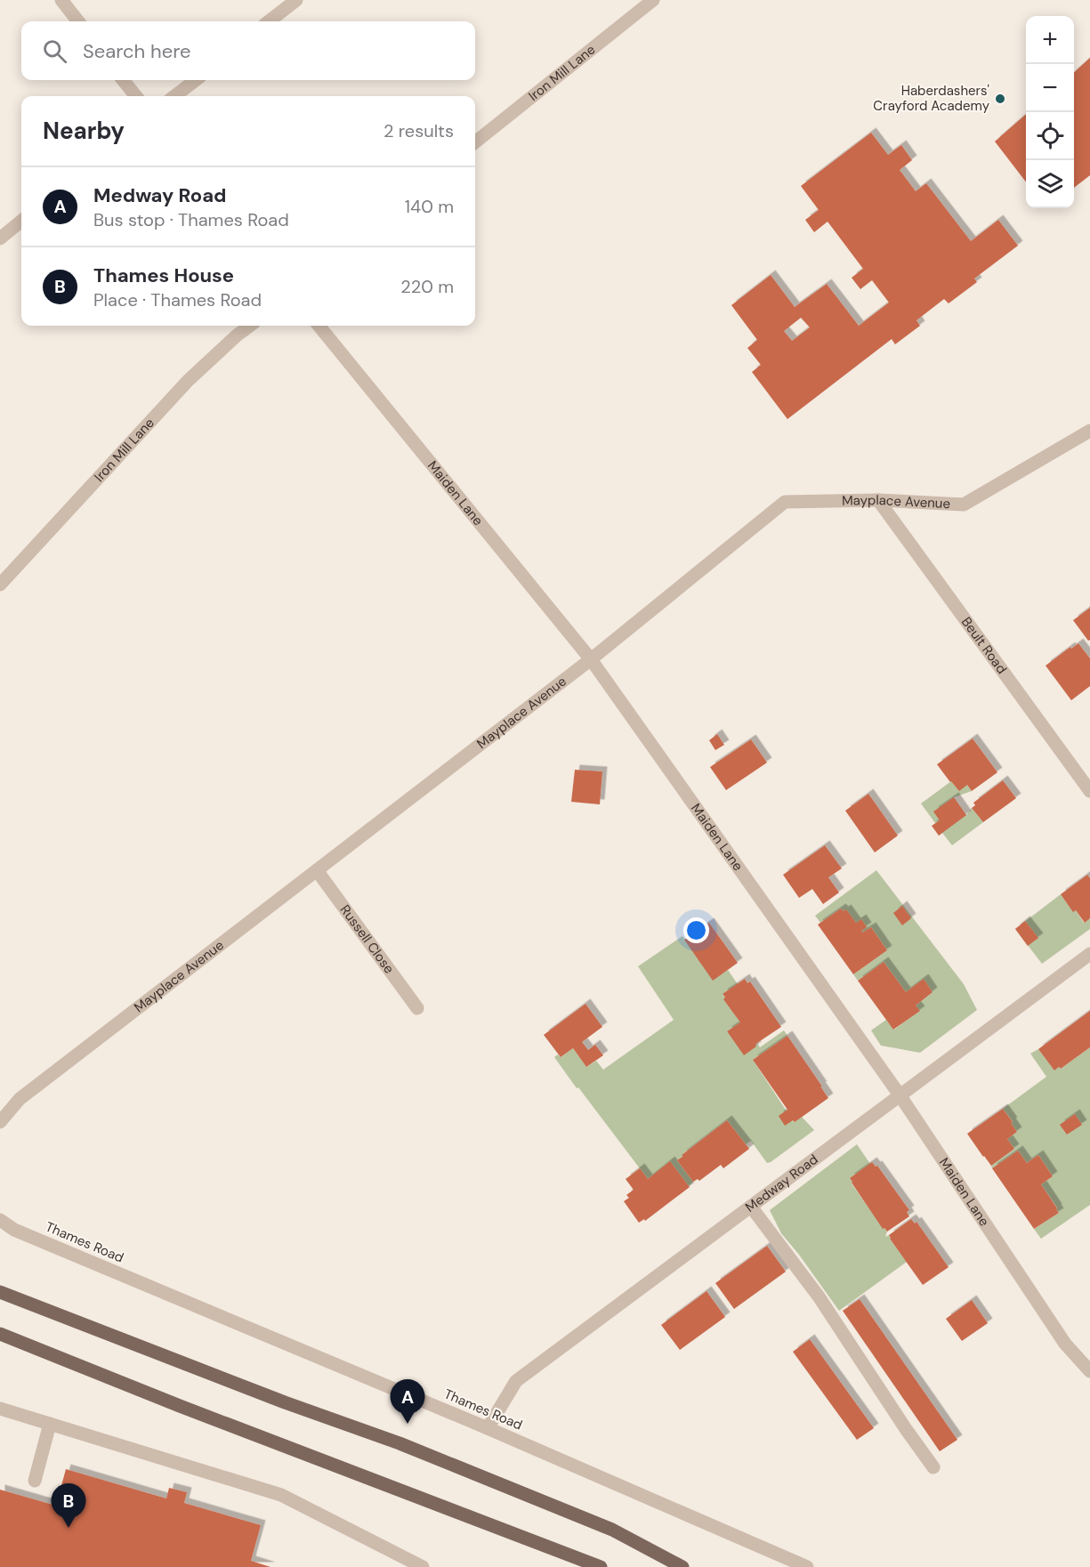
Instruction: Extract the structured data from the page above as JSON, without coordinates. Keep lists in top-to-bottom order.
{
  "streets": {
    "street": [
      "Iron Mill Lane",
      "Maiden Lane",
      "Mayplace Avenue",
      "Beult Road",
      "Russell Close",
      "Medway Road",
      "Thames Road"
    ]
  },
  "crossings": [
    ["Maiden Lane", "Mayplace Avenue"],
    ["Maiden Lane", "Medway Road"],
    ["Mayplace Avenue", "Beult Road"],
    ["Mayplace Avenue", "Russell Close"],
    ["Medway Road", "Thames Road"]
  ],
  "places": ["Haberdashers' Crayford Academy"],
  "page": {
    "map_buttons": ["+", "−"],
    "search": "Search here",
    "heading": ["Nearby", "2 results"],
    "list": [
      {
        "mark": "A",
        "name": "Medway Road",
        "note": "Bus stop · Thames Road",
        "value": "140 m"
      },
      {
        "mark": "B",
        "name": "Thames House",
        "note": "Place · Thames Road",
        "value": "220 m"
      }
    ],
    "pins": ["A", "B"]
  }
}
